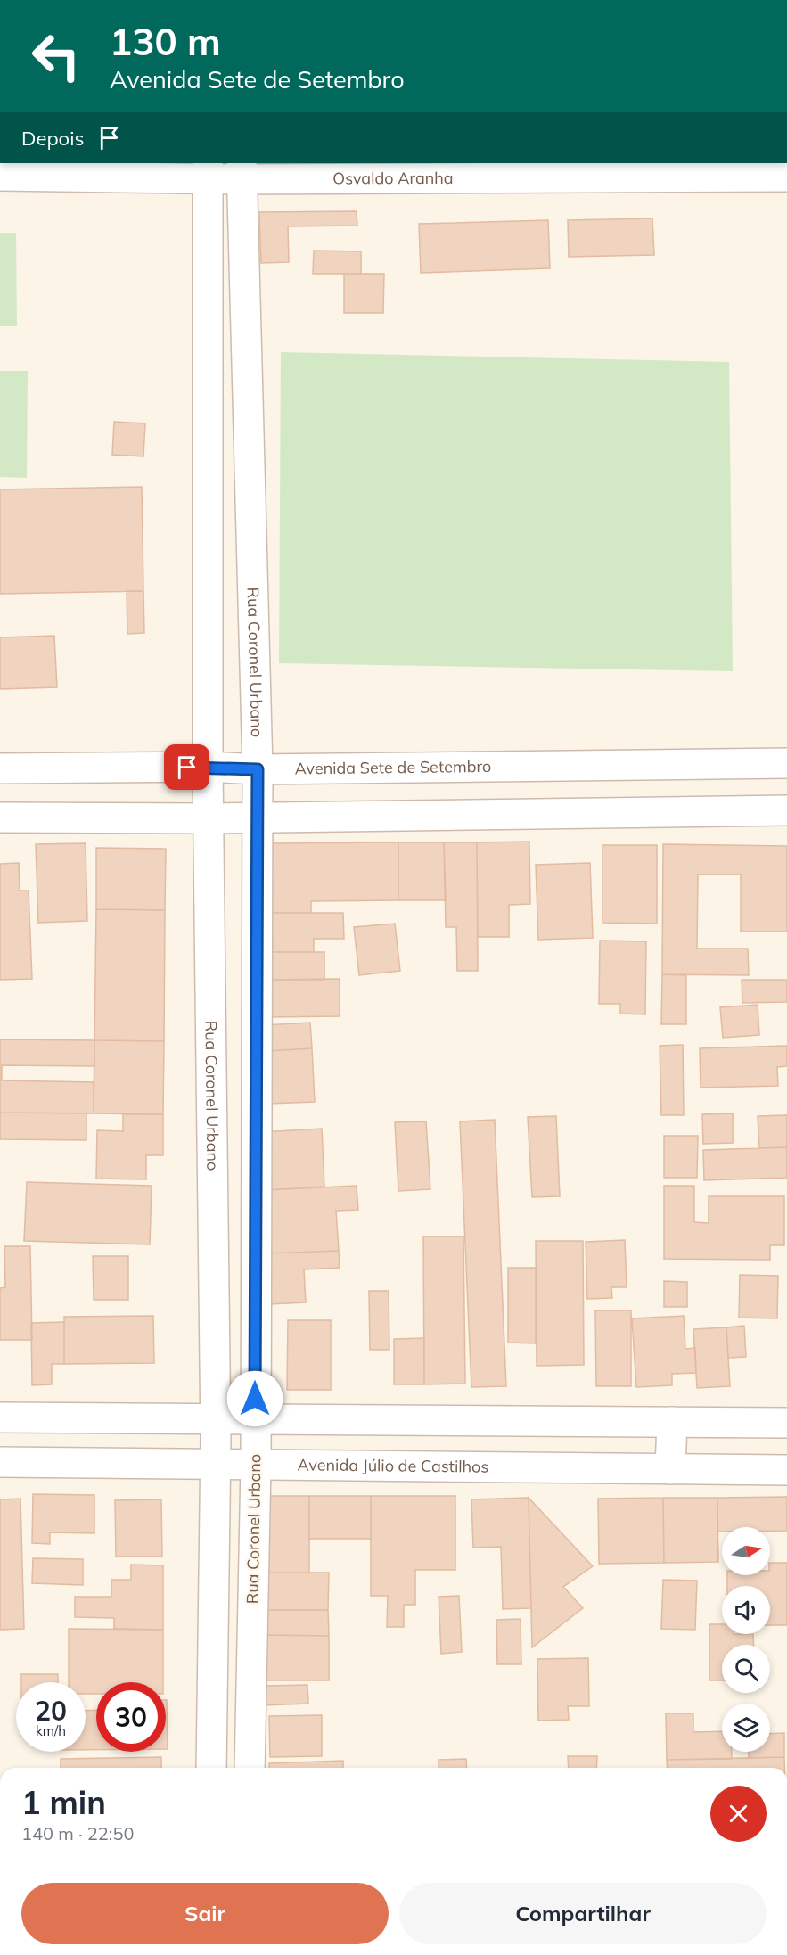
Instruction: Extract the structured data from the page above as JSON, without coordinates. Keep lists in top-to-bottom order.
{
  "streets": {
    "street": [
      "Osvaldo Aranha",
      "Rua Coronel Urbano",
      "Avenida Sete de Setembro",
      "Avenida Júlio de Castilhos"
    ]
  },
  "crossings": [
    ["Osvaldo Aranha", "Rua Coronel Urbano"],
    ["Rua Coronel Urbano", "Avenida Sete de Setembro"],
    ["Rua Coronel Urbano", "Avenida Júlio de Castilhos"]
  ],
  "north": "right",
  "page": {
    "turn": ["130 m", "Avenida Sete de Setembro"],
    "then": "Depois",
    "speed": "20 km/h",
    "limit": "30",
    "heading": ["1 min", "140 m · 22:50"],
    "buttons": ["Sair", "Compartilhar"]
  }
}
